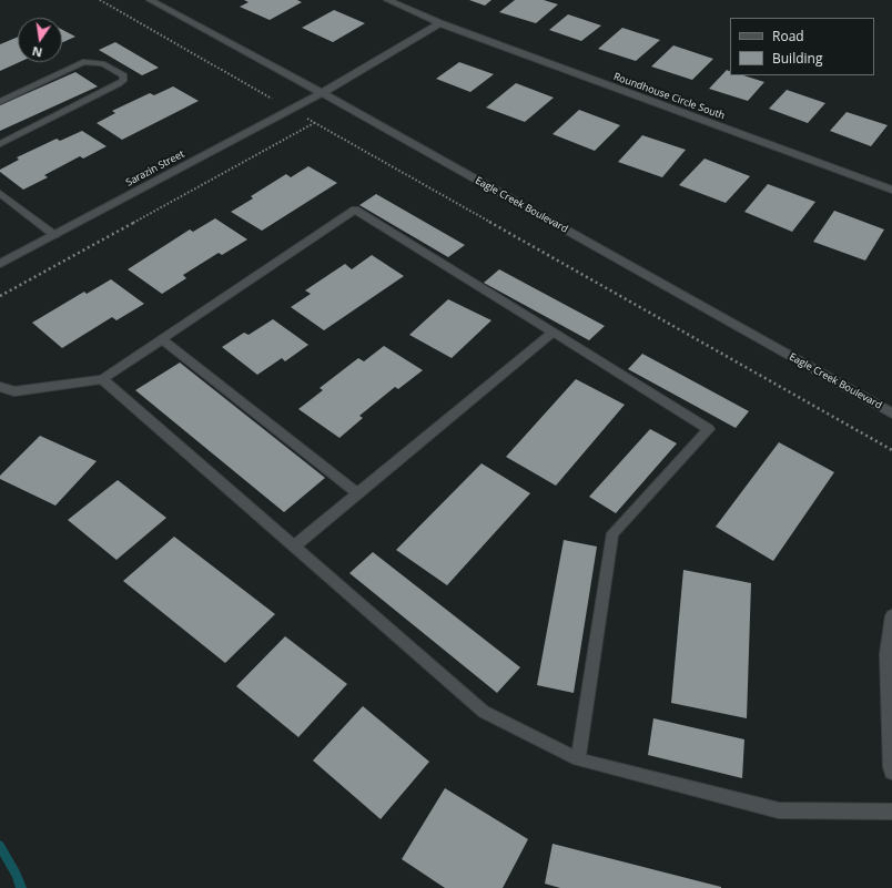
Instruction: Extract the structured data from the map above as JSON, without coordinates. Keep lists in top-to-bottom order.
{
  "streets": {
    "street": ["Roundhouse Circle South", "Sarazin Street", "Eagle Creek Boulevard"]
  },
  "crossings": [
    ["Sarazin Street", "Eagle Creek Boulevard"]
  ],
  "legend": ["Road", "Building"],
  "north": "bottom"
}
